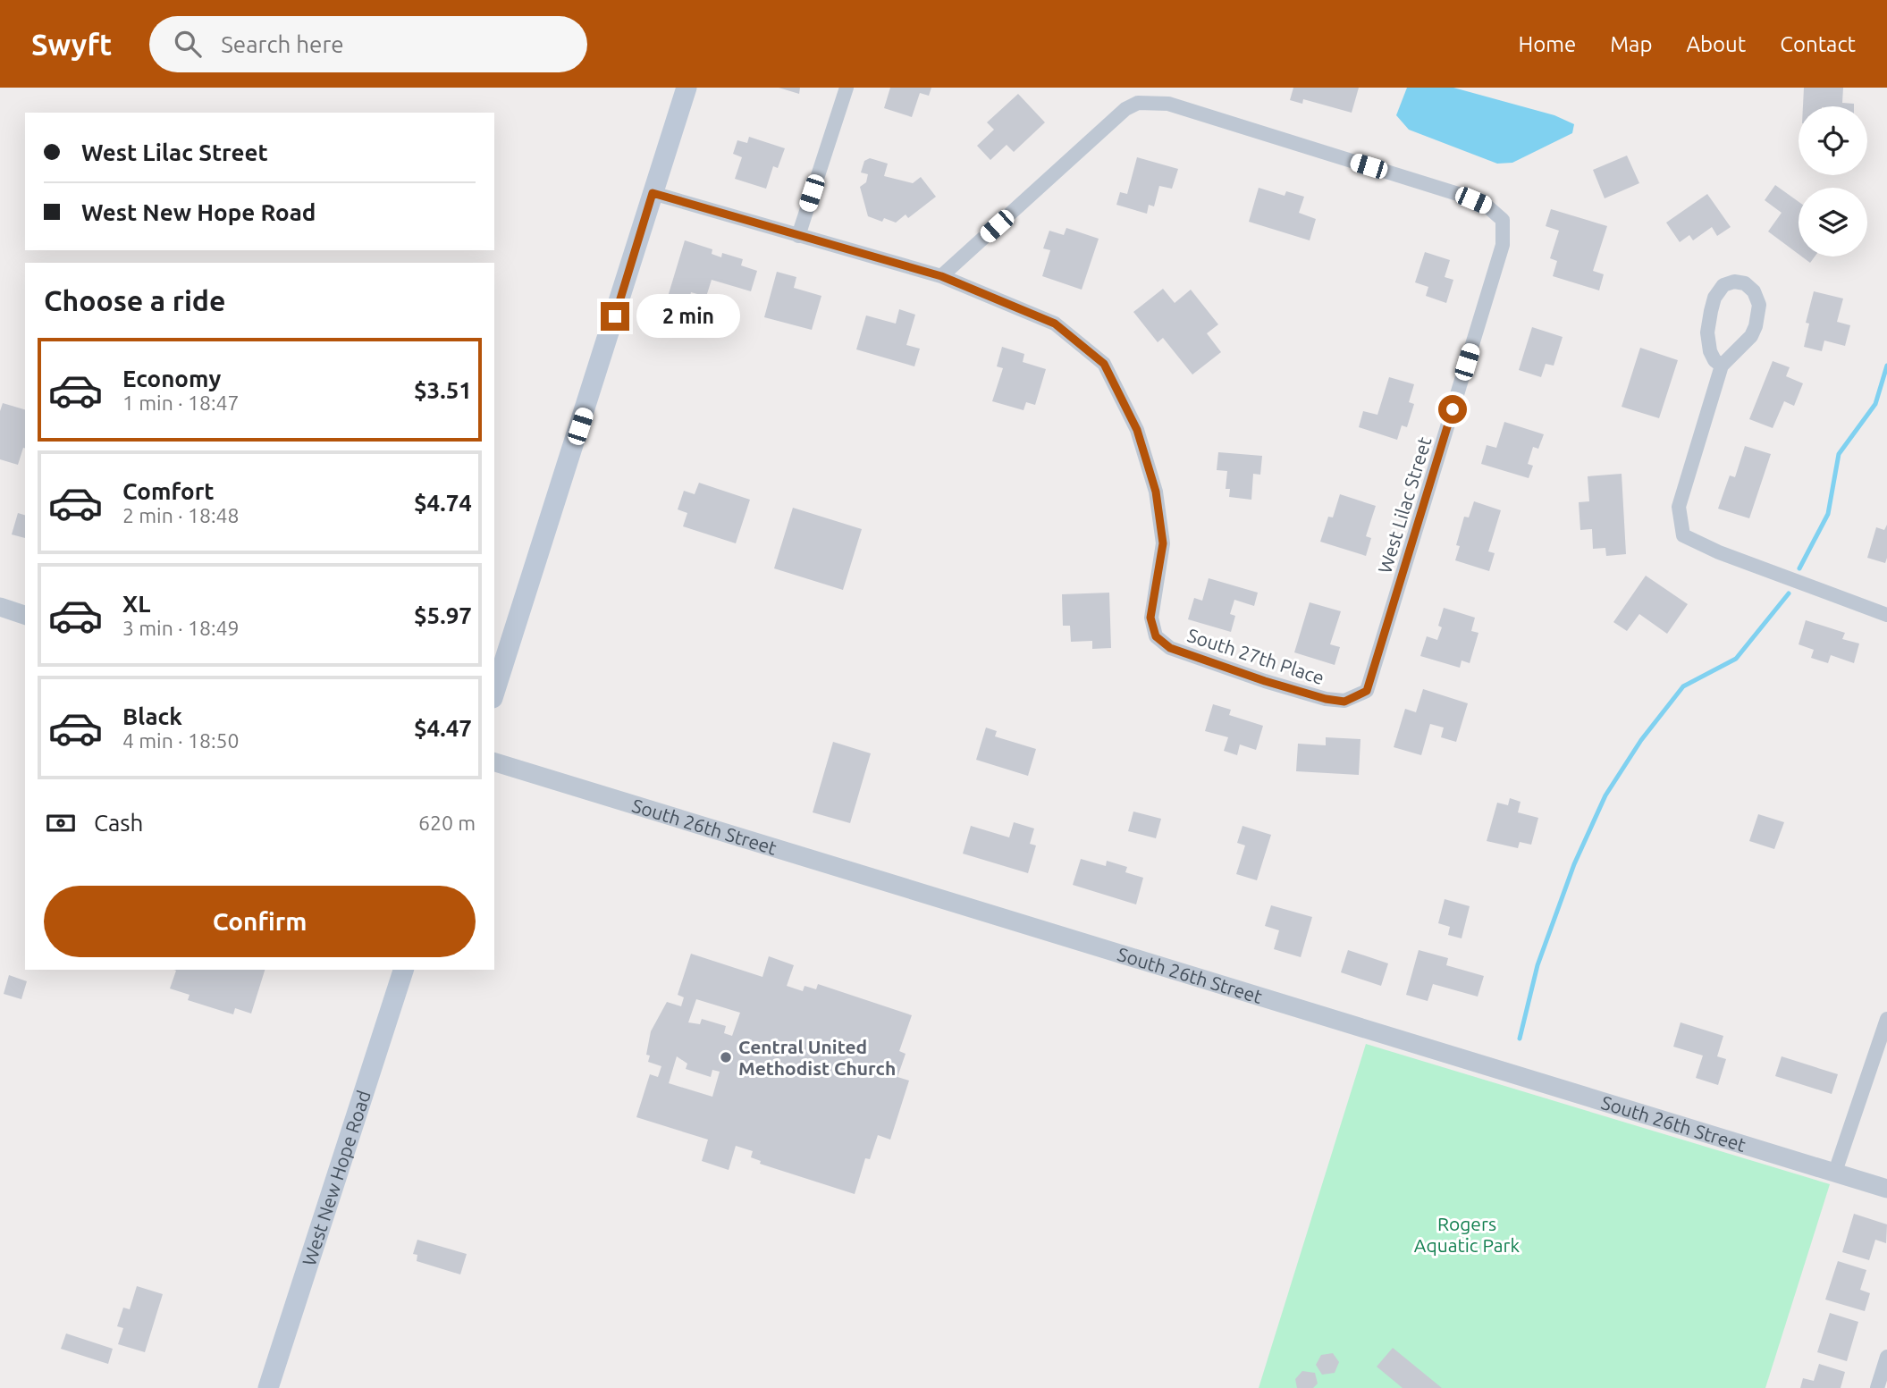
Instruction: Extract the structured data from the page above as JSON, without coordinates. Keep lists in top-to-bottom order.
{
  "streets": {
    "main road": ["West New Hope Road"],
    "street": ["West Lilac Street", "South 27th Place", "South 26th Street"]
  },
  "crossings": [
    ["West Lilac Street", "South 27th Place"]
  ],
  "parks": ["Rogers Aquatic Park"],
  "places": ["Central United Methodist Church"],
  "page": {
    "header": "Swyft",
    "search": "Search here",
    "nav": [
      "Home",
      "Map",
      "About",
      "Contact"
    ],
    "banner": ["West Lilac Street", "West New Hope Road"],
    "heading": "Choose a ride",
    "bubble": "2 min",
    "list": [
      {
        "name": "Economy",
        "note": "1 min · 18:47",
        "value": "$3.51"
      },
      {
        "name": "Comfort",
        "note": "2 min · 18:48",
        "value": "$4.74"
      },
      {
        "name": "XL",
        "note": "3 min · 18:49",
        "value": "$5.97"
      },
      {
        "name": "Black",
        "note": "4 min · 18:50",
        "value": "$4.47"
      }
    ],
    "pay": ["Cash", "620 m"],
    "buttons": "Confirm"
  }
}
